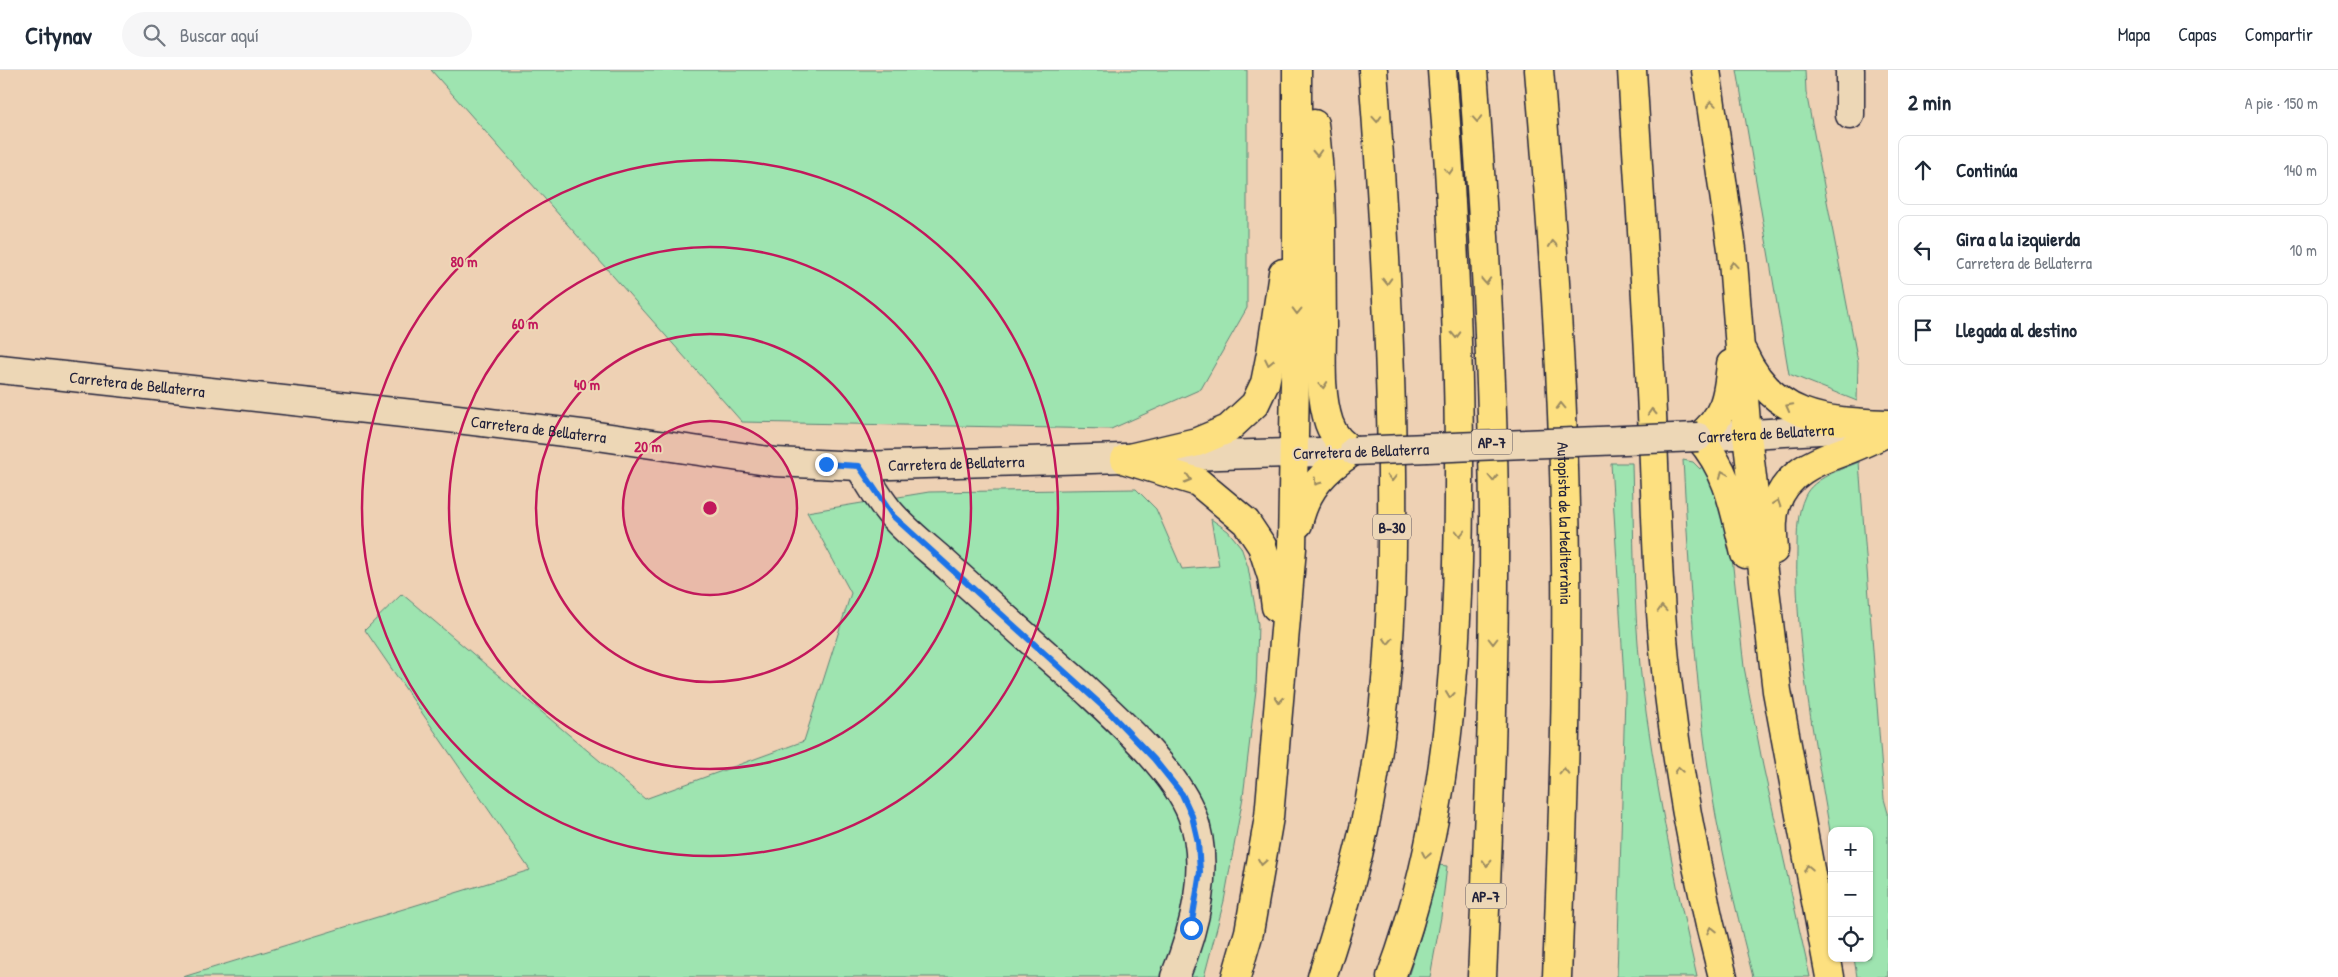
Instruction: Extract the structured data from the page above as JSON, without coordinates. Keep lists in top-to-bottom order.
{
  "streets": {
    "highway": ["AP-7", "Autopista de la Mediterrània", "B-30"],
    "street": ["Carretera de Bellaterra"]
  },
  "page": {
    "header": "Citynav",
    "search": "Buscar aquí",
    "nav": ["Mapa", "Capas", "Compartir"],
    "heading": ["2 min", "A pie · 150 m"],
    "list": [
      ["Continúa", "140 m"],
      ["Gira a la izquierda", "Carretera de Bellaterra", "10 m"],
      "Llegada al destino"
    ],
    "map_buttons": ["+", "−"]
  },
  "rings": [
    "80 m",
    "60 m",
    "40 m",
    "20 m"
  ]
}
